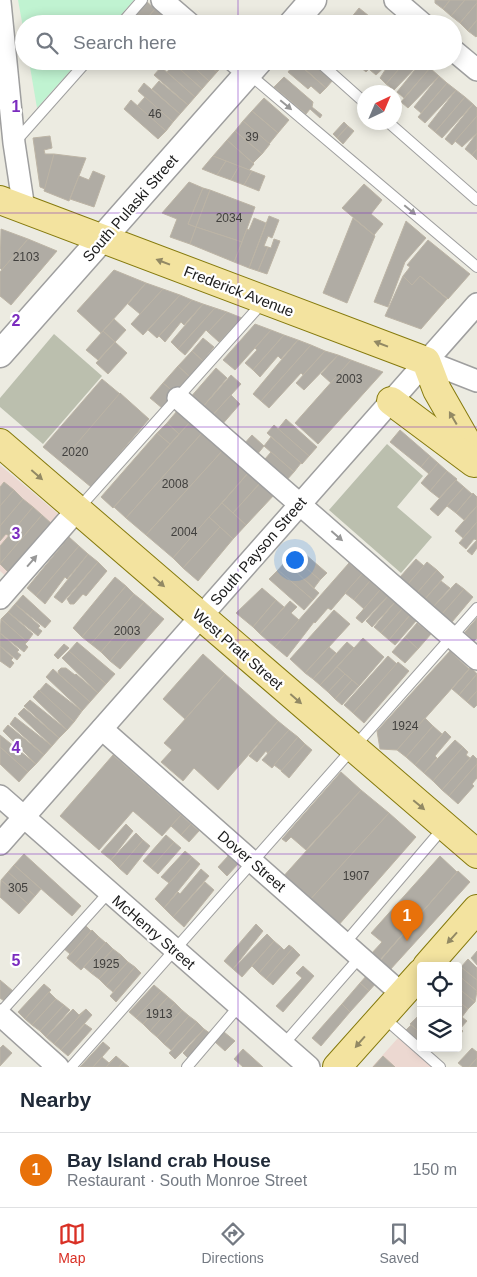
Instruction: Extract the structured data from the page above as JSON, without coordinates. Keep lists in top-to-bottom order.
{
  "streets": {
    "main road": ["Frederick Avenue", "West Pratt Street"],
    "street": [
      "South Pulaski Street",
      "South Payson Street",
      "Dover Street",
      "McHenry Street"
    ]
  },
  "crossings": [
    ["South Pulaski Street", "Frederick Avenue"],
    ["Frederick Avenue", "South Payson Street"],
    ["South Payson Street", "West Pratt Street"],
    ["South Payson Street", "Dover Street"],
    ["South Payson Street", "McHenry Street"]
  ],
  "one_way": ["Frederick Avenue", "West Pratt Street"],
  "house_numbers": [
    "46",
    "39",
    "2034",
    "2103",
    "2003",
    "2020",
    "2008",
    "2004",
    "2003",
    "1924",
    "1907",
    "305",
    "1925",
    "1913"
  ],
  "north": "top right",
  "page": {
    "search": "Search here",
    "pins": "1",
    "heading": "Nearby",
    "list": [
      {
        "mark": "1",
        "name": "Bay Island crab House",
        "note": "Restaurant · South Monroe Street",
        "value": "150 m"
      }
    ],
    "nav": ["Map", "Directions", "Saved"]
  },
  "grid": {
    "rows": [
      "1",
      "2",
      "3",
      "4",
      "5"
    ]
  }
}
